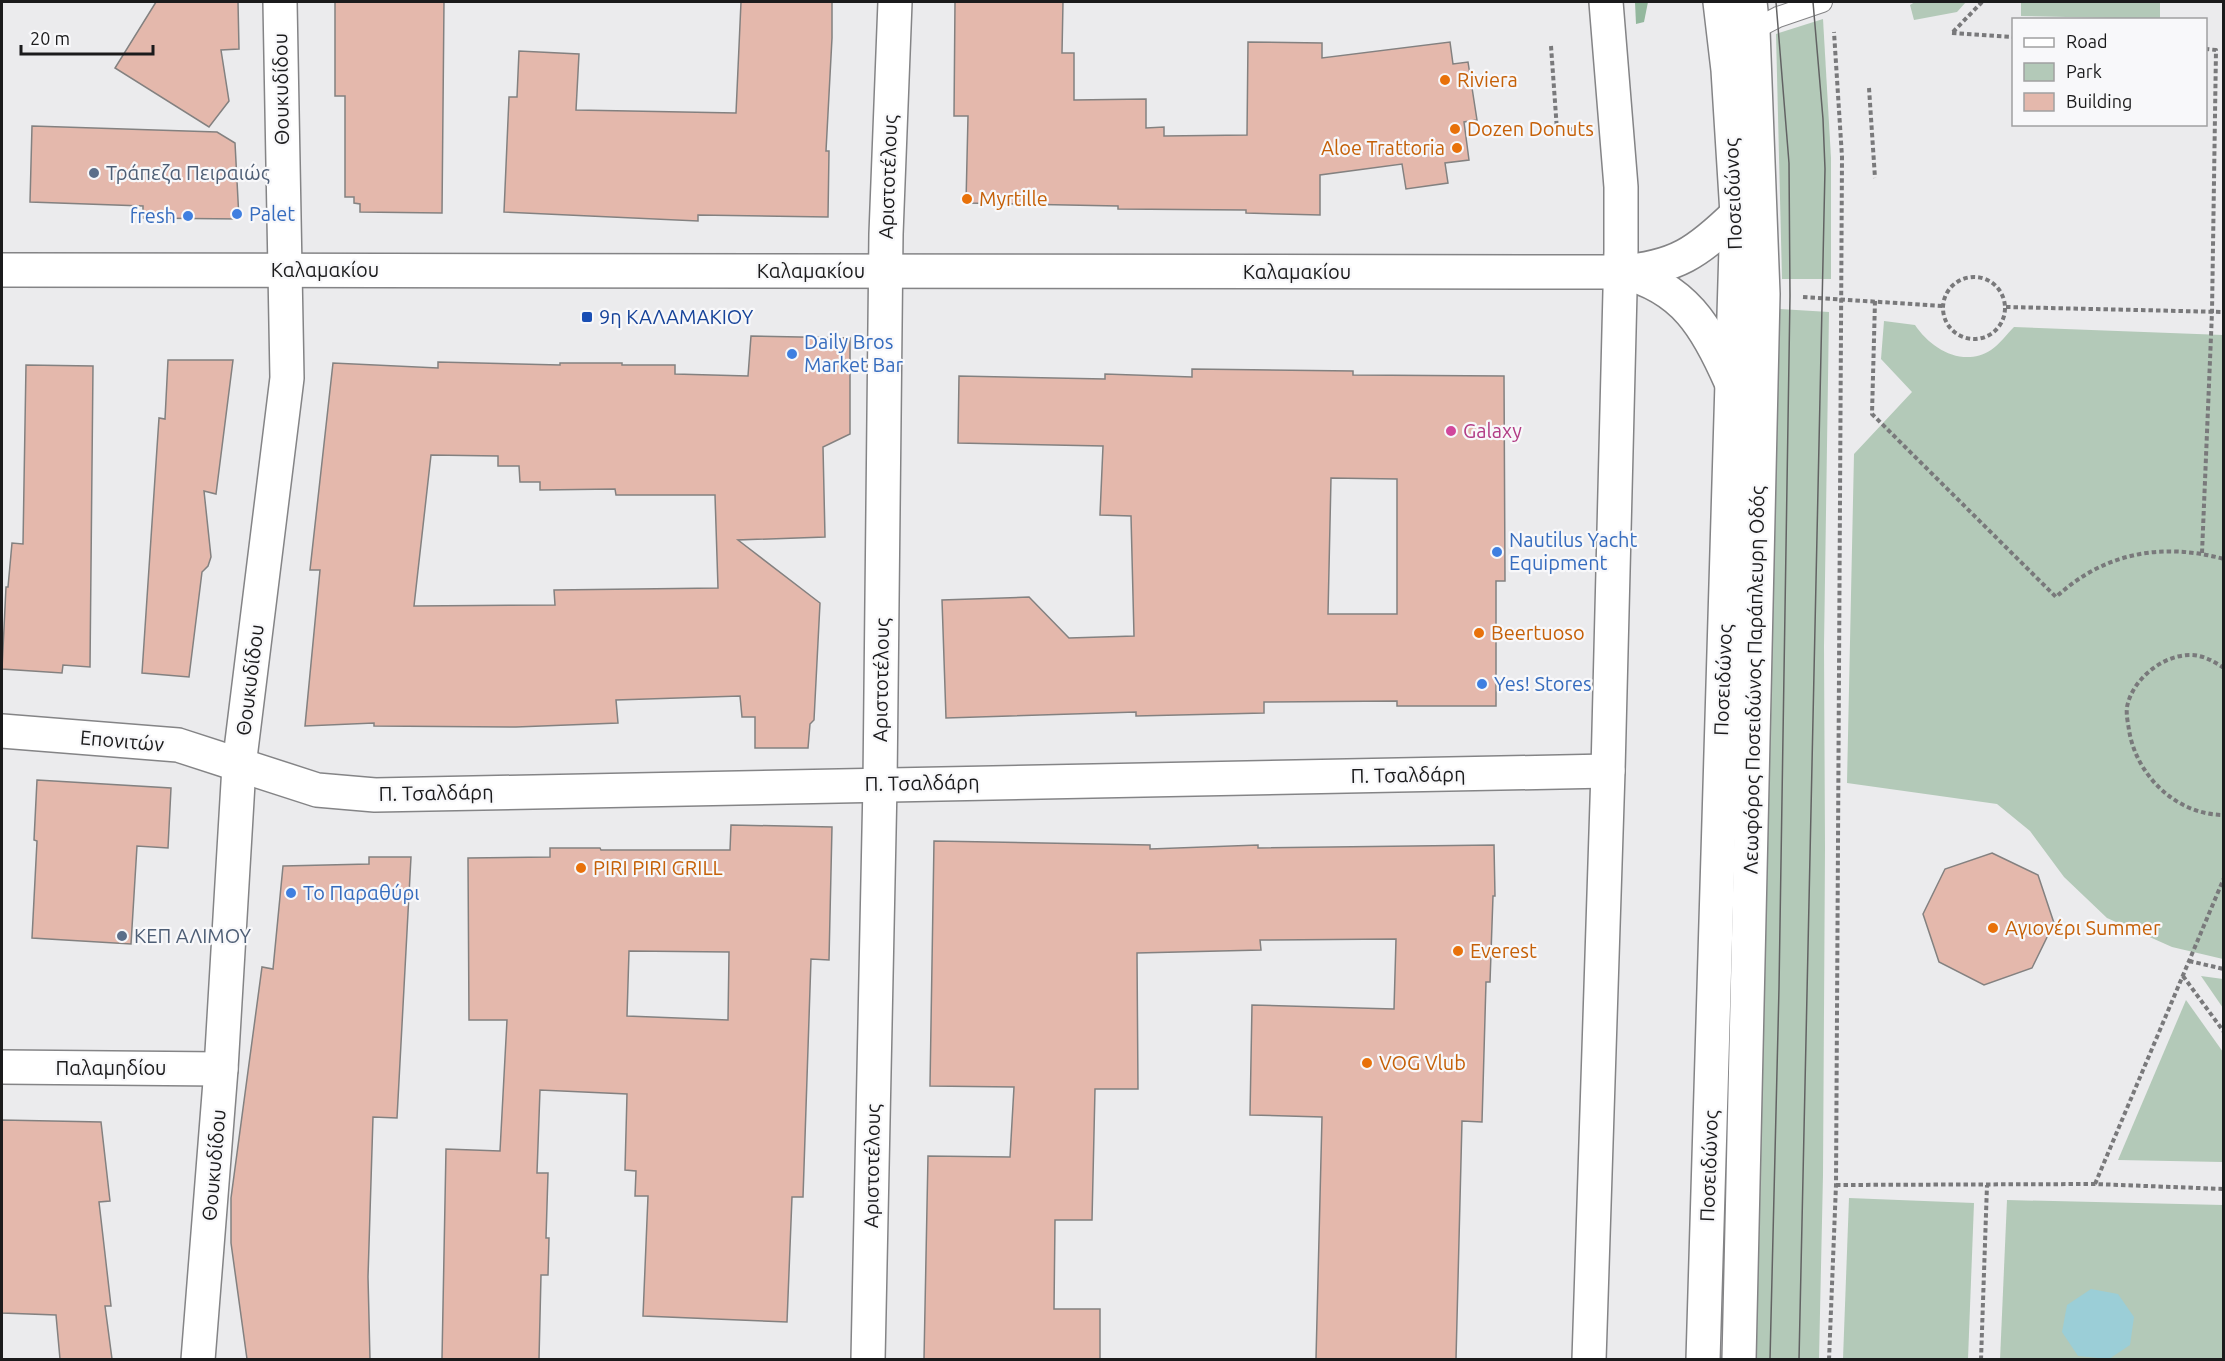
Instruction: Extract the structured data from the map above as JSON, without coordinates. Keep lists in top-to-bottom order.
{
  "streets": {
    "main road": [
      "Θουκυδίδου",
      "Αριστοτέλους",
      "Ποσειδώνος",
      "Καλαμακίου",
      "Λεωφόρος Ποσειδώνος Παράπλευρη Οδός",
      "Επονιτών",
      "Π. Τσαλδάρη",
      "Παλαμηδίου"
    ]
  },
  "crossings": [
    ["Θουκυδίδου", "Καλαμακίου"],
    ["Θουκυδίδου", "Επονιτών"],
    ["Θουκυδίδου", "Π. Τσαλδάρη"],
    ["Θουκυδίδου", "Παλαμηδίου"],
    ["Αριστοτέλους", "Καλαμακίου"],
    ["Αριστοτέλους", "Π. Τσαλδάρη"],
    ["Επονιτών", "Π. Τσαλδάρη"]
  ],
  "places": {
    "other": [
      "Riviera",
      "Dozen Donuts",
      "Aloe Trattoria",
      "Τράπεζα Πειραιώς",
      "Myrtille",
      "Palet",
      "fresh",
      "Daily Bros Market Bar",
      "Galaxy",
      "Nautilus Yacht Equipment",
      "Beertuoso",
      "Yes! Stores",
      "PIRI PIRI GRILL",
      "Το Παραθύρι",
      "Αγιονέρι Summer",
      "ΚΕΠ ΑΛΙΜΟΥ",
      "Everest",
      "VOG Vlub"
    ],
    "transit": ["9η ΚΑΛΑΜΑΚΙΟΥ"]
  },
  "legend": ["Road", "Park", "Building"],
  "scale_bar": "20 m"
}
